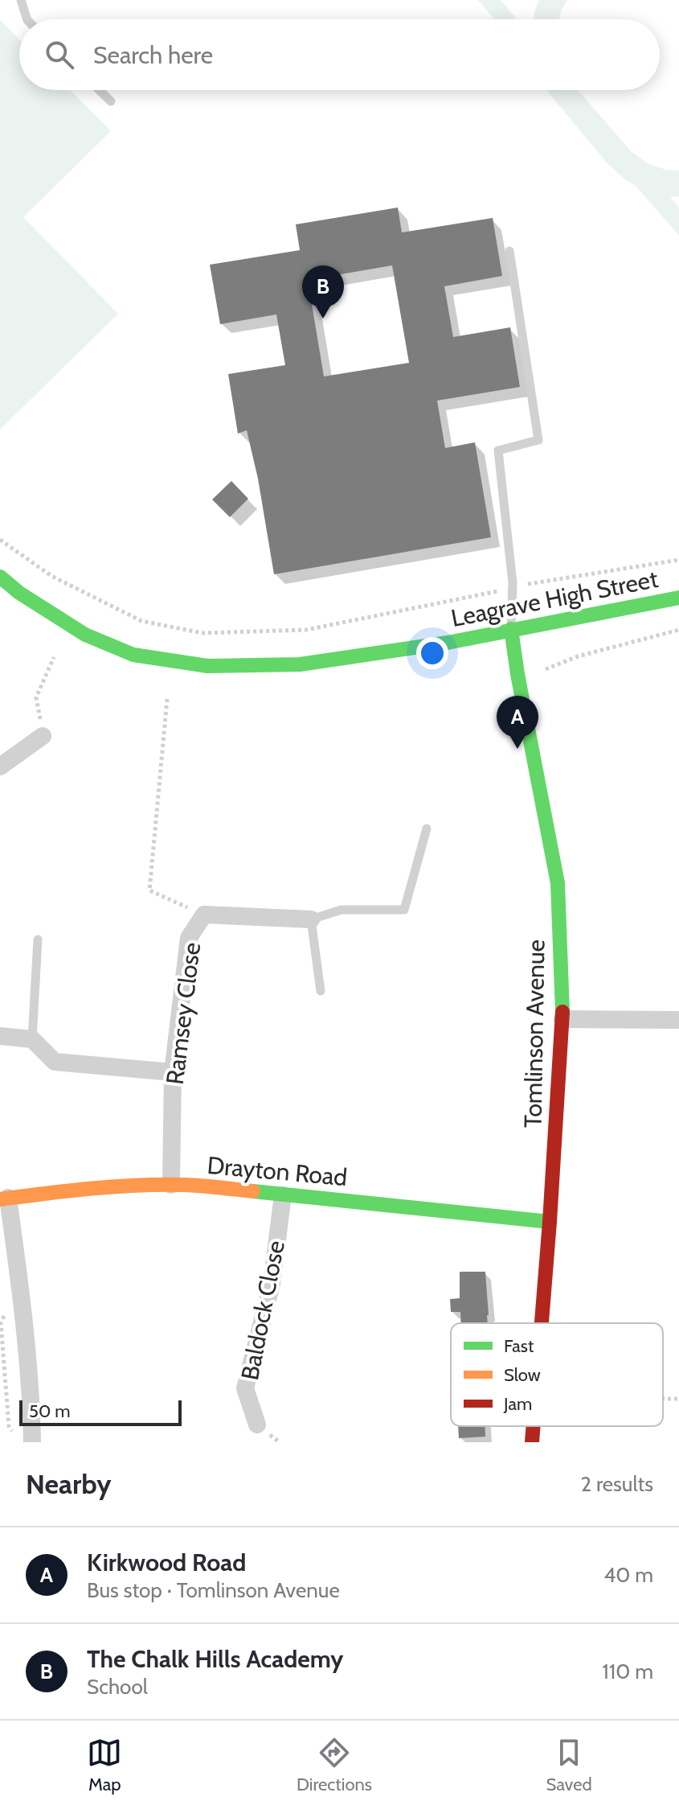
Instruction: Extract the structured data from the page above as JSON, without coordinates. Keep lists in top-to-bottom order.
{
  "streets": {
    "street": [
      "Leagrave High Street",
      "Ramsey Close",
      "Tomlinson Avenue",
      "Drayton Road",
      "Baldock Close"
    ]
  },
  "crossings": [
    ["Leagrave High Street", "Tomlinson Avenue"],
    ["Ramsey Close", "Drayton Road"],
    ["Tomlinson Avenue", "Drayton Road"],
    ["Drayton Road", "Baldock Close"]
  ],
  "legend": ["Fast", "Slow", "Jam"],
  "scale_bar": "50 m",
  "page": {
    "search": "Search here",
    "pins": ["B", "A"],
    "scale": "50 m",
    "heading": ["Nearby", "2 results"],
    "list": [
      {
        "mark": "A",
        "name": "Kirkwood Road",
        "note": "Bus stop · Tomlinson Avenue",
        "value": "40 m"
      },
      {
        "mark": "B",
        "name": "The Chalk Hills Academy",
        "note": "School",
        "value": "110 m"
      }
    ],
    "nav": ["Map", "Directions", "Saved"]
  }
}
